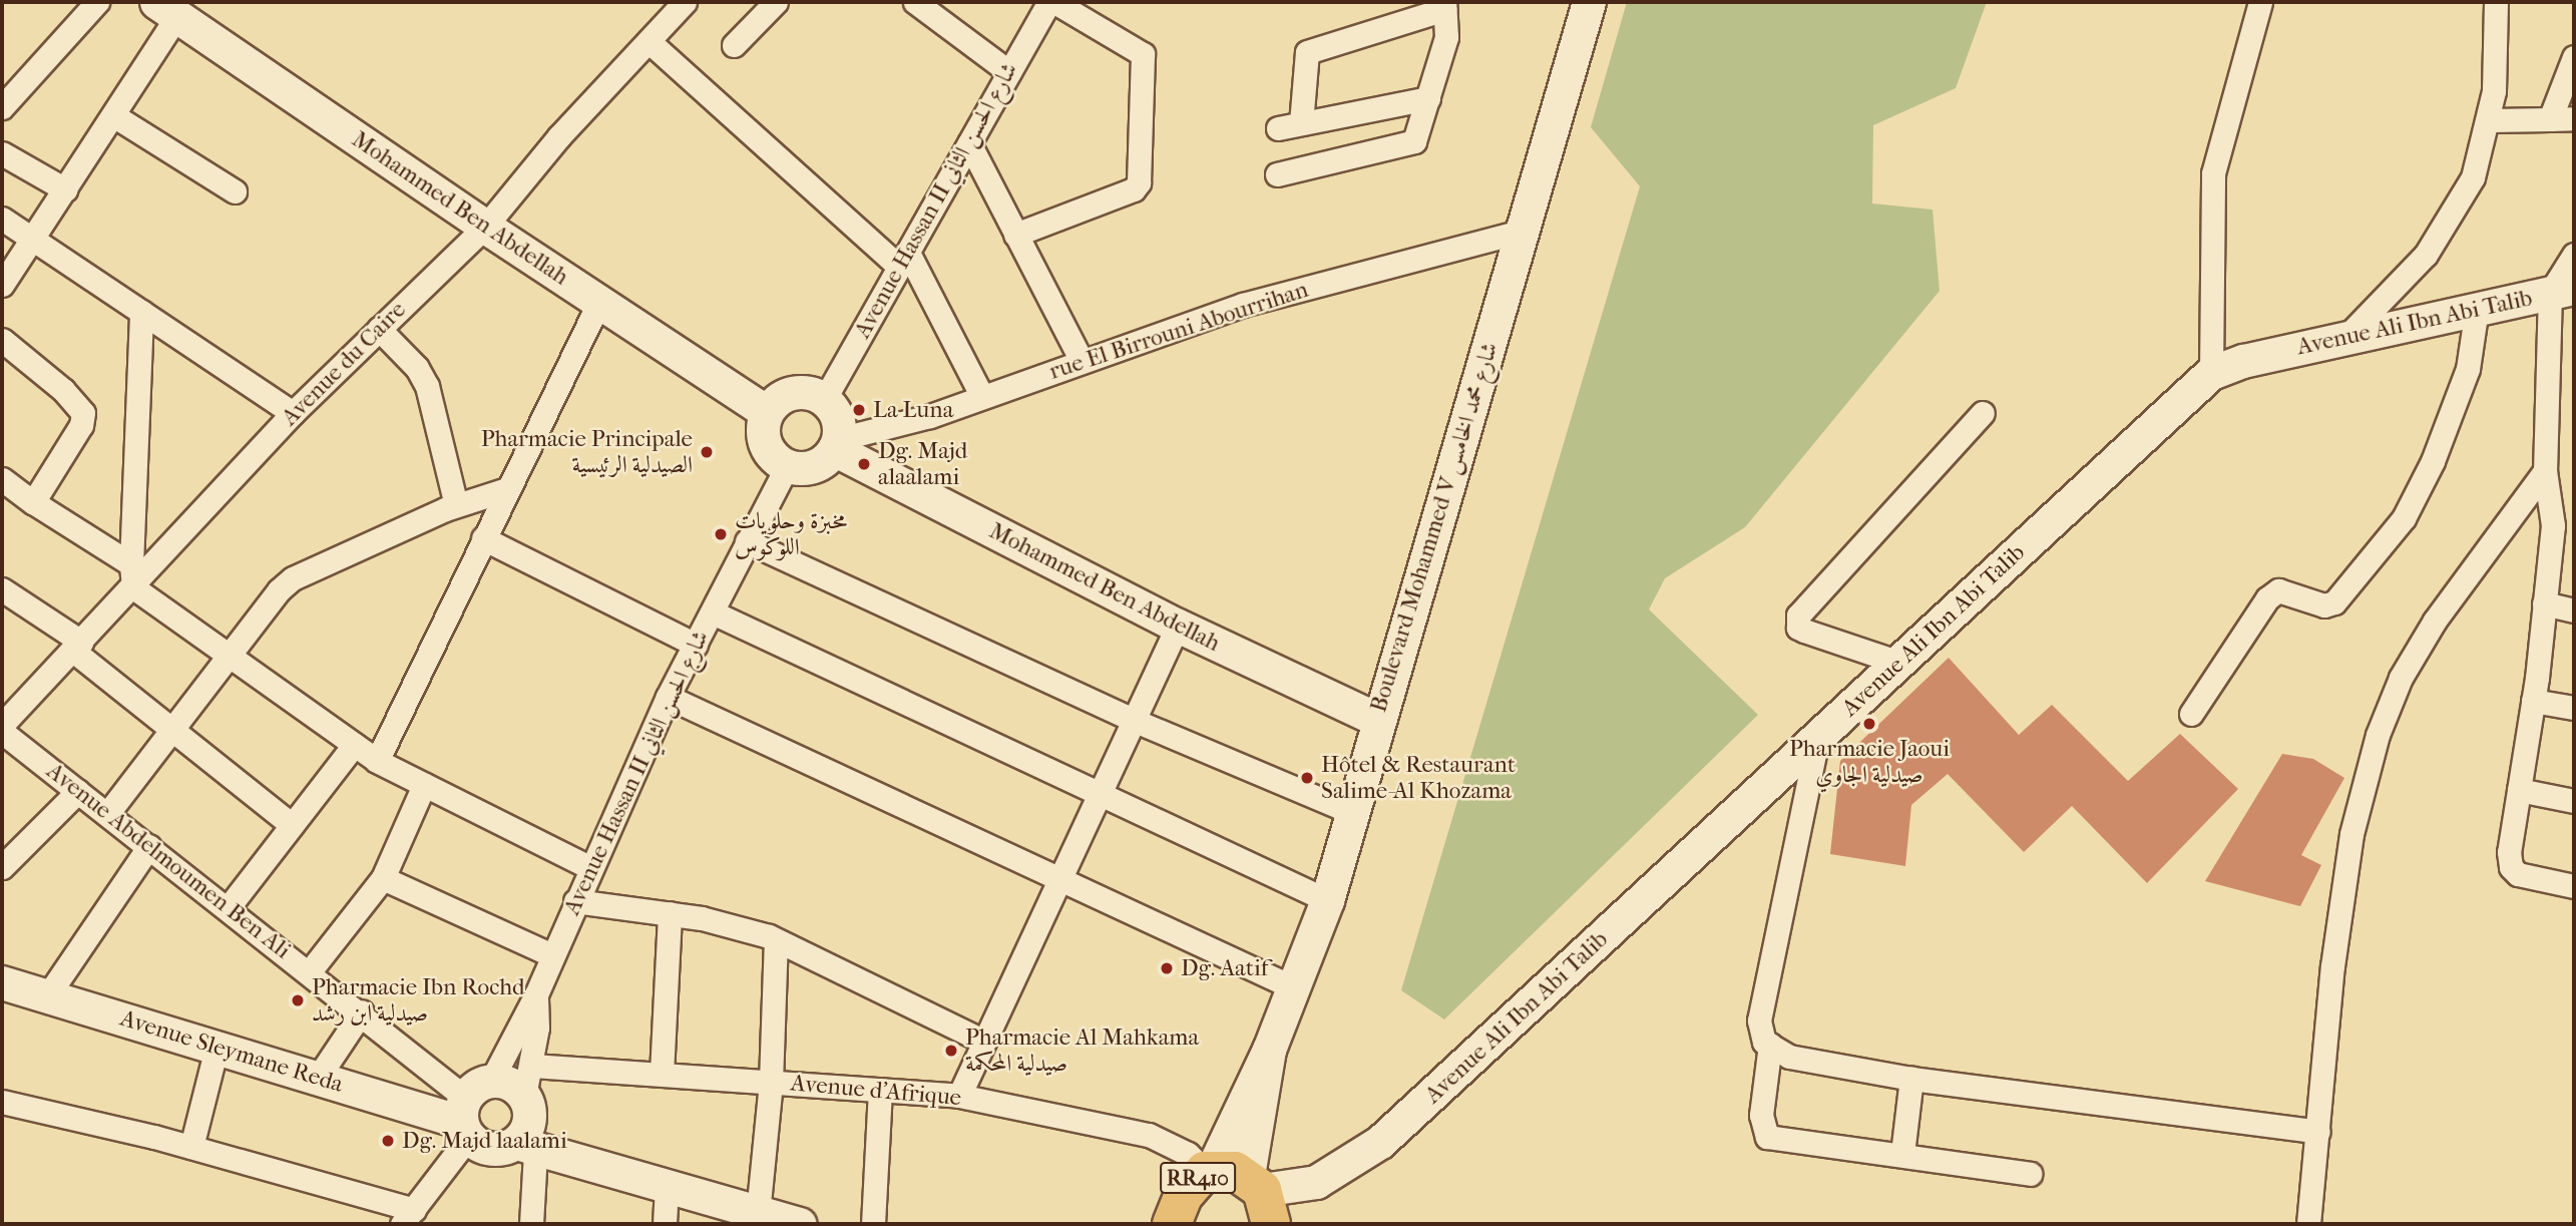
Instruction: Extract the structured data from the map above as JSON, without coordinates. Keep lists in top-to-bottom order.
{
  "streets": {
    "highway": ["RR410"],
    "street": [
      "Avenue Hassan II شارع الحسن الثاني",
      "Mohammed Ben Abdellah",
      "Avenue Ali Ibn Abi Talib",
      "rue El Birrouni Abourrihan",
      "Avenue du Caire",
      "Boulevard Mohammed V شارع محمد الخامس",
      "Avenue Abdelmoumen Ben Ali",
      "Avenue Sleymane Reda",
      "Avenue d'Afrique"
    ]
  },
  "crossings": [
    ["Avenue Hassan II شارع الحسن الثاني", "Mohammed Ben Abdellah"],
    ["Avenue Hassan II شارع الحسن الثاني", "rue El Birrouni Abourrihan"],
    ["Avenue Hassan II شارع الحسن الثاني", "Avenue Abdelmoumen Ben Ali"],
    ["Avenue Hassan II شارع الحسن الثاني", "Avenue Sleymane Reda"],
    ["Mohammed Ben Abdellah", "rue El Birrouni Abourrihan"],
    ["Mohammed Ben Abdellah", "Avenue du Caire"],
    ["Mohammed Ben Abdellah", "Boulevard Mohammed V شارع محمد الخامس"],
    ["Avenue Ali Ibn Abi Talib", "Boulevard Mohammed V شارع محمد الخامس"],
    ["Avenue Ali Ibn Abi Talib", "Avenue d'Afrique"],
    ["Avenue Ali Ibn Abi Talib", "RR410"],
    ["rue El Birrouni Abourrihan", "Boulevard Mohammed V شارع محمد الخامس"],
    ["Boulevard Mohammed V شارع محمد الخامس", "Avenue d'Afrique"],
    ["Boulevard Mohammed V شارع محمد الخامس", "RR410"],
    ["Avenue Abdelmoumen Ben Ali", "Avenue Sleymane Reda"],
    ["Avenue Abdelmoumen Ben Ali", "Avenue d'Afrique"],
    ["Avenue d'Afrique", "RR410"]
  ],
  "places": [
    "La Luna",
    "Pharmacie Principale الصيدلية الرئيسية",
    "Dg. Majd alaalami",
    "مخبزة وحلويات اللوكوس",
    "Pharmacie Jaoui صيدلية الجاوي",
    "Hôtel & Restaurant Salime-Al Khozama",
    "Dg. Aatif",
    "Pharmacie Ibn Rochd صيدلية ابن رشد",
    "Pharmacie Al Mahkama صيدلية المحكمة",
    "Dg. Majd laalami"
  ]
}
